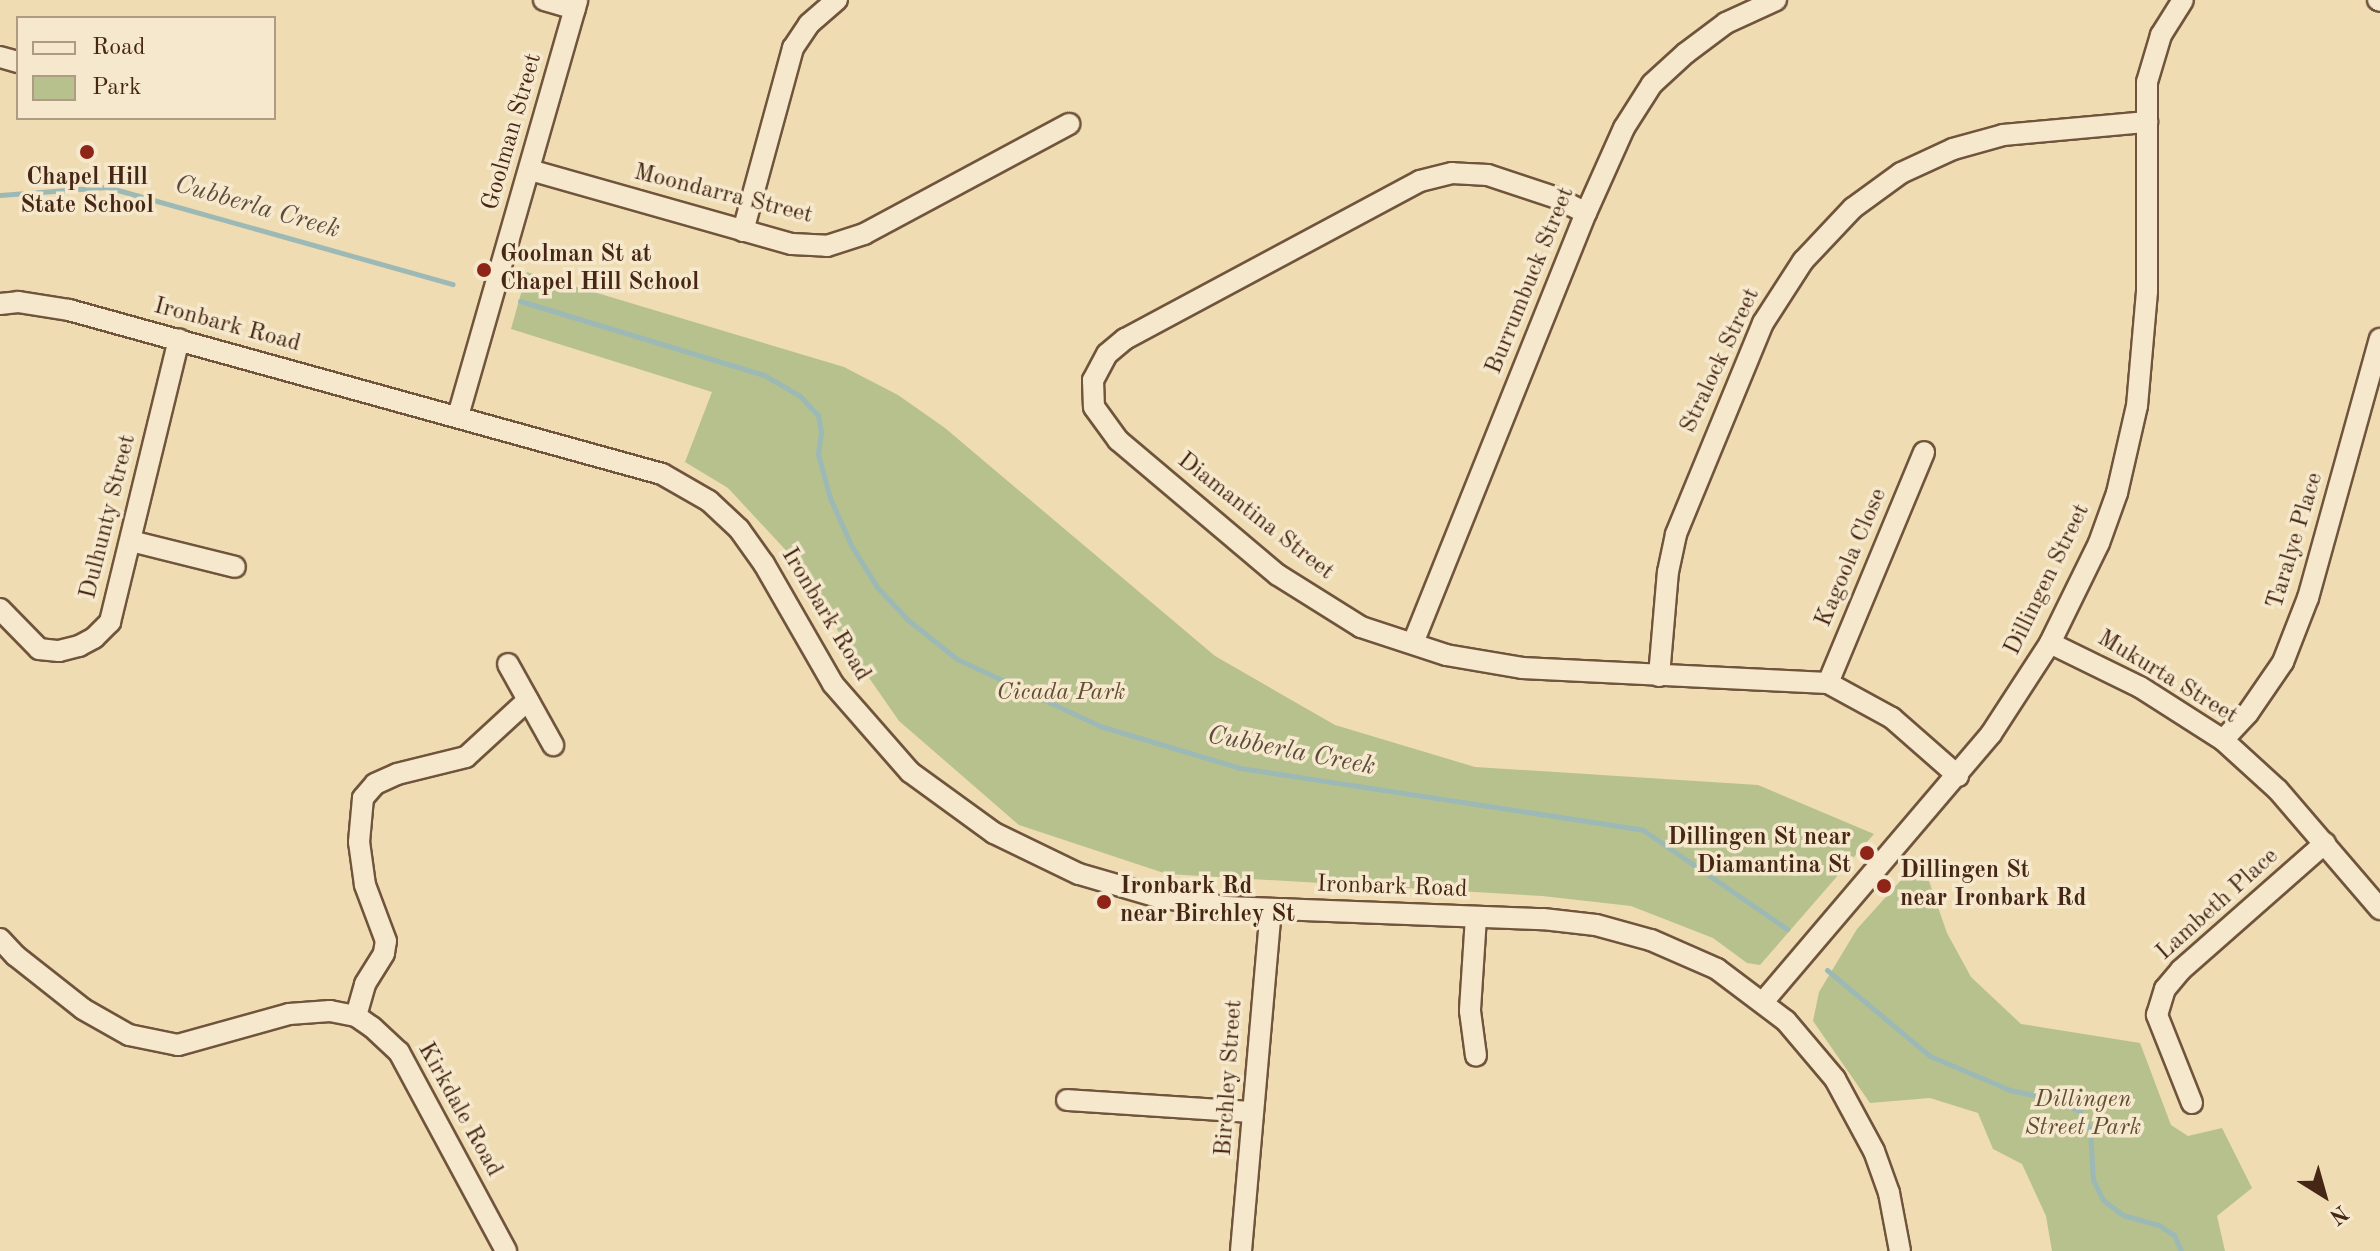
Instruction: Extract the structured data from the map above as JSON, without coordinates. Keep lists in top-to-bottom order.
{
  "streets": {
    "street": [
      "Goolman Street",
      "Moondarra Street",
      "Burrumbuck Street",
      "Ironbark Road",
      "Stralock Street",
      "Dulhunty Street",
      "Diamantina Street",
      "Taralye Place",
      "Kagoola Close",
      "Dillingen Street",
      "Mukurta Street",
      "Lambeth Place",
      "Birchley Street",
      "Kirkdale Road"
    ]
  },
  "crossings": [
    ["Goolman Street", "Moondarra Street"],
    ["Goolman Street", "Ironbark Road"],
    ["Burrumbuck Street", "Diamantina Street"],
    ["Ironbark Road", "Dulhunty Street"],
    ["Ironbark Road", "Dillingen Street"],
    ["Ironbark Road", "Birchley Street"],
    ["Stralock Street", "Diamantina Street"],
    ["Stralock Street", "Dillingen Street"],
    ["Diamantina Street", "Kagoola Close"],
    ["Diamantina Street", "Dillingen Street"],
    ["Taralye Place", "Mukurta Street"],
    ["Dillingen Street", "Mukurta Street"],
    ["Mukurta Street", "Lambeth Place"]
  ],
  "water": ["Cubberla Creek"],
  "parks": ["Cicada Park", "Dillingen Street Park"],
  "places": [
    "Chapel Hill State School",
    "Goolman St at Chapel Hill School",
    "Dillingen St near Diamantina St",
    "Dillingen St near Ironbark Rd",
    "Ironbark Rd near Birchley St"
  ],
  "legend": ["Road", "Park"],
  "north": "bottom right"
}
